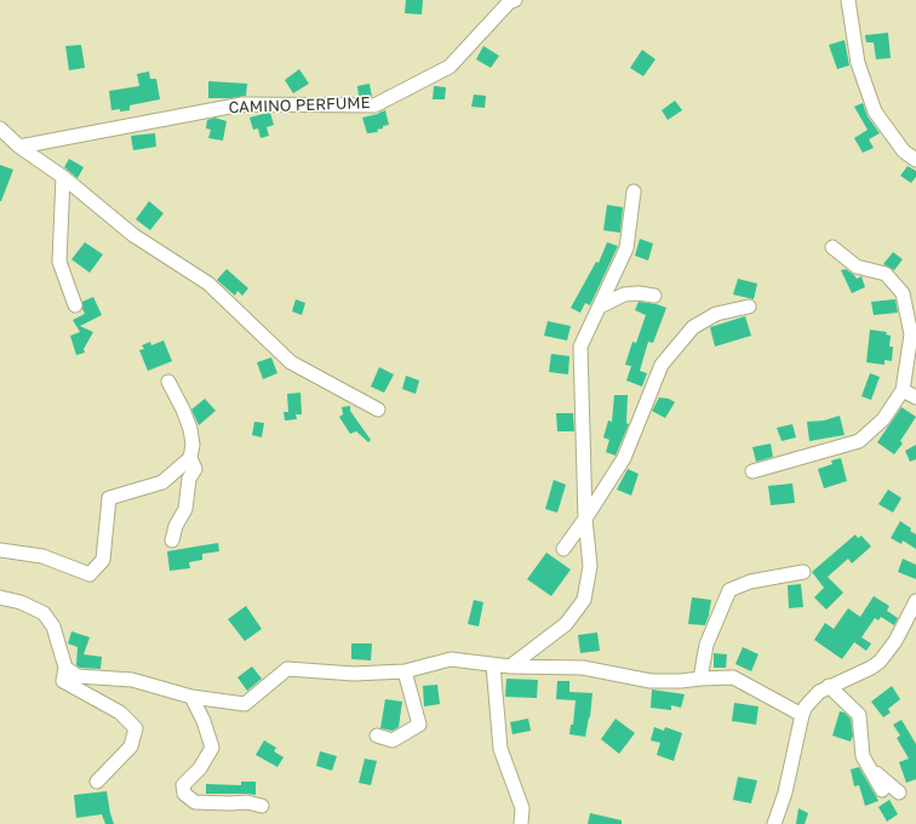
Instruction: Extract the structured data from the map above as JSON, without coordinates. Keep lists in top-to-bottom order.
{
  "streets": {
    "street": ["CAMINO PERFUME"]
  }
}
